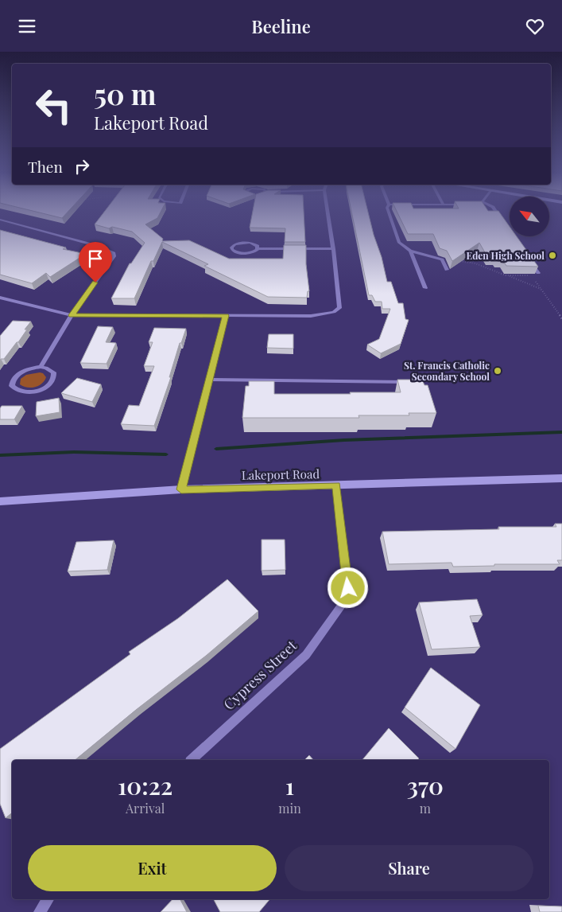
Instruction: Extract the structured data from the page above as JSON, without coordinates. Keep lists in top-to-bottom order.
{
  "streets": {
    "main road": ["Lakeport Road"],
    "street": ["Cypress Street"]
  },
  "crossings": [
    ["Lakeport Road", "Cypress Street"]
  ],
  "places": ["Eden High School", "St. Francis Catholic Secondary School"],
  "north": "top left",
  "page": {
    "header": "Beeline",
    "turn": ["50 m", "Lakeport Road"],
    "then": "Then",
    "eta": [
      "10:22",
      "Arrival",
      "1",
      "min",
      "370",
      "m"
    ],
    "buttons": ["Exit", "Share"]
  }
}
